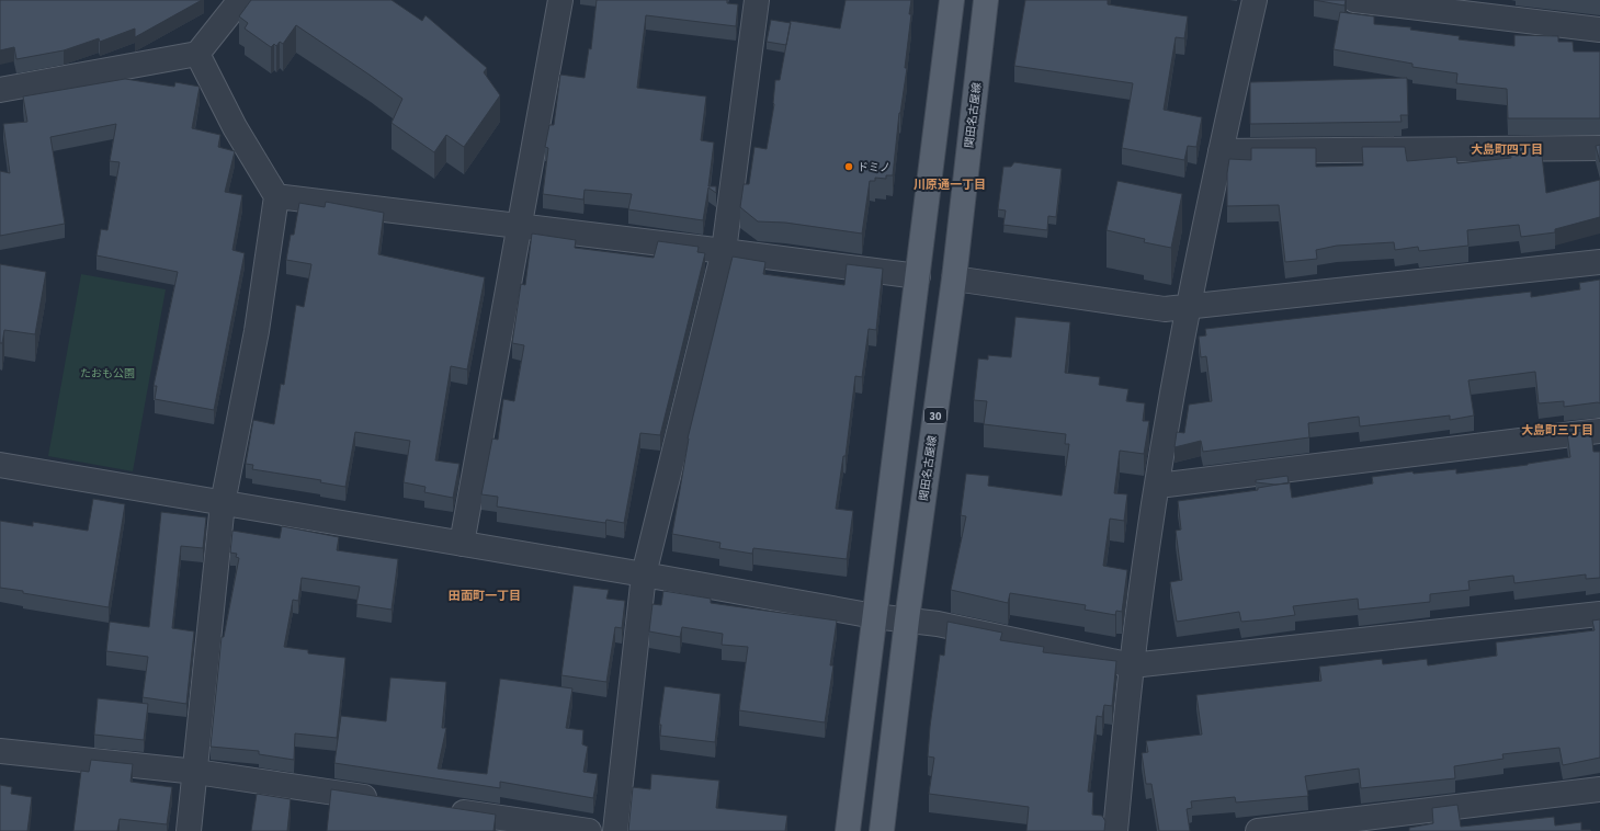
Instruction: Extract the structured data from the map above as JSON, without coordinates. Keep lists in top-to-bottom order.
{
  "streets": {
    "main road": ["関田名古屋線", "30"]
  },
  "districts": [
    "大島町四丁目",
    "川原通一丁目",
    "大島町三丁目",
    "田面町一丁目"
  ],
  "parks": ["たおも公園"],
  "places": ["ドミノ"]
}
